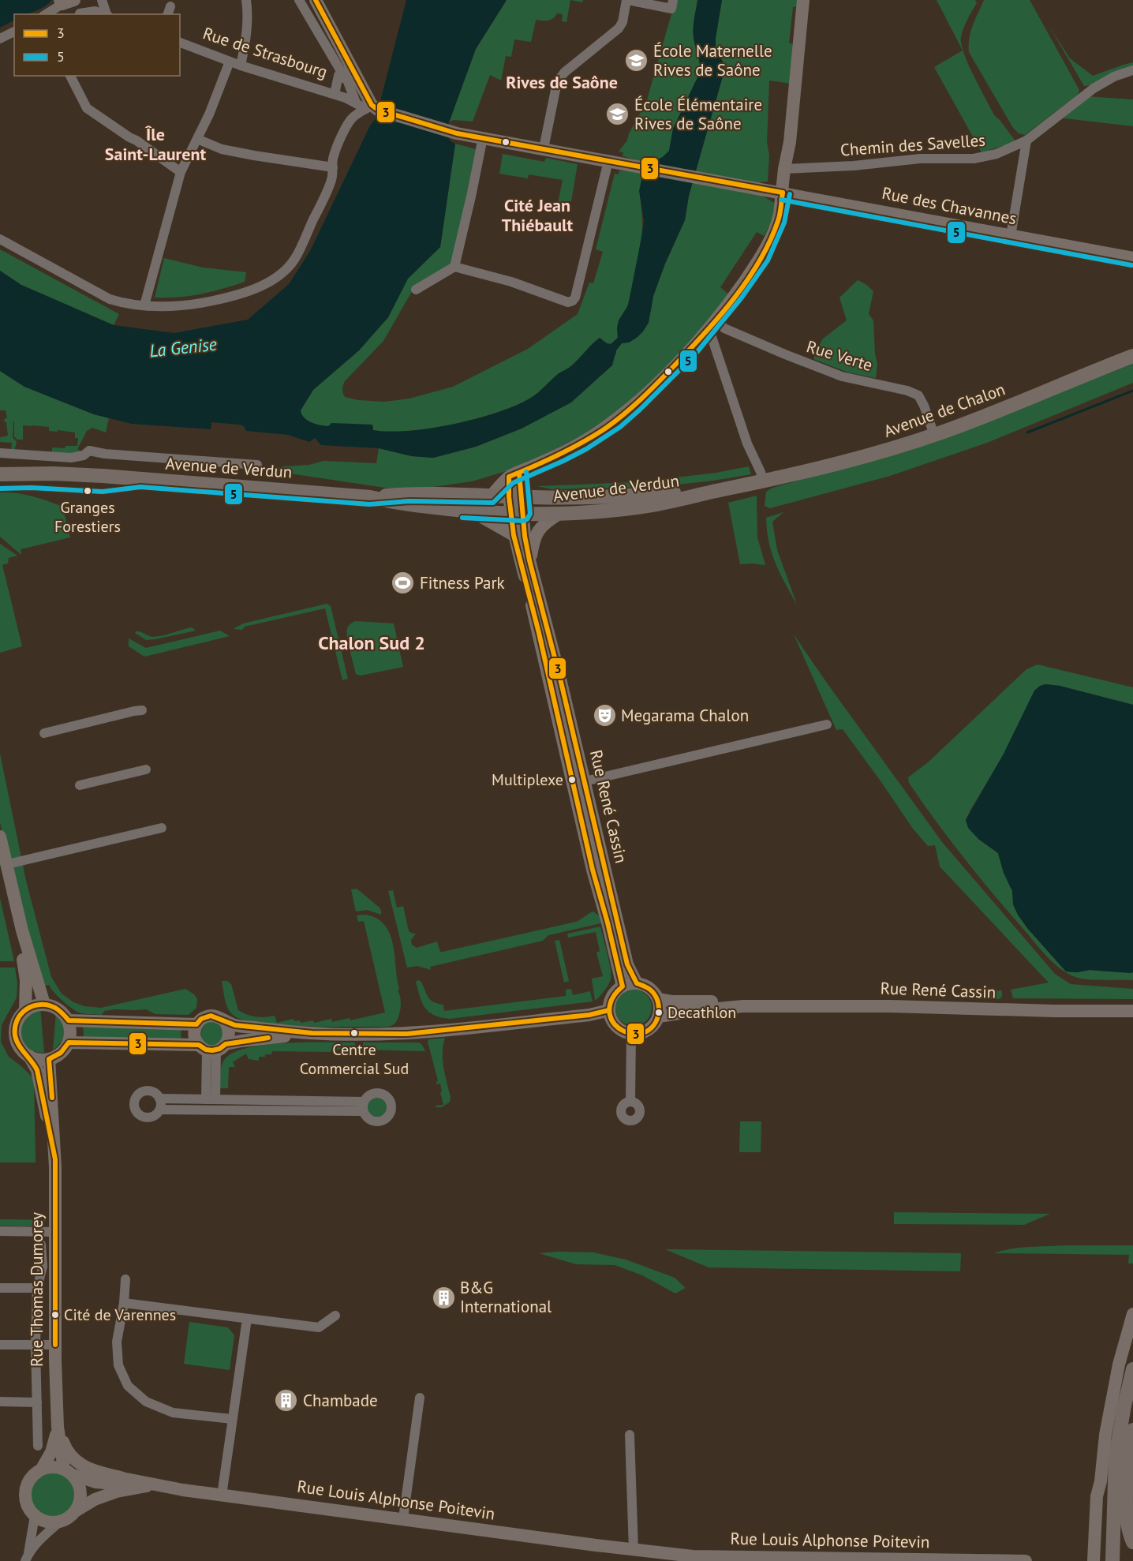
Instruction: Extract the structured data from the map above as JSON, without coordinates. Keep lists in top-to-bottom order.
{
  "streets": {
    "main road": [
      "Rue des Chavannes",
      "Avenue de Chalon",
      "Avenue de Verdun",
      "Rue René Cassin",
      "Rue Thomas Dumorey",
      "Rue Louis Alphonse Poitevin"
    ],
    "street": ["Rue de Strasbourg", "Chemin des Savelles", "Rue Verte"]
  },
  "crossings": [
    ["Rue Verte", "Avenue de Chalon"],
    ["Avenue de Chalon", "Avenue de Verdun"],
    ["Avenue de Verdun", "Rue René Cassin"],
    ["Rue Thomas Dumorey", "Rue Louis Alphonse Poitevin"]
  ],
  "districts": [
    "Rives de Saône",
    "Île Saint-Laurent",
    "Cité Jean Thiébault",
    "Chalon Sud 2"
  ],
  "water": ["La Genise"],
  "places": {
    "school or university": ["École Maternelle Rives de Saône", "École Élémentaire Rives de Saône"],
    "other": [
      "Granges Forestiers",
      "Multiplexe",
      "Decathlon",
      "Centre Commercial Sud",
      "Cité de Varennes"
    ],
    "sports": ["Fitness Park"],
    "theatre": ["Megarama Chalon"],
    "building": ["B&G International", "Chambade"]
  },
  "lines": ["transit line 3", "transit line 5"],
  "legend": ["3", "5"]
}
